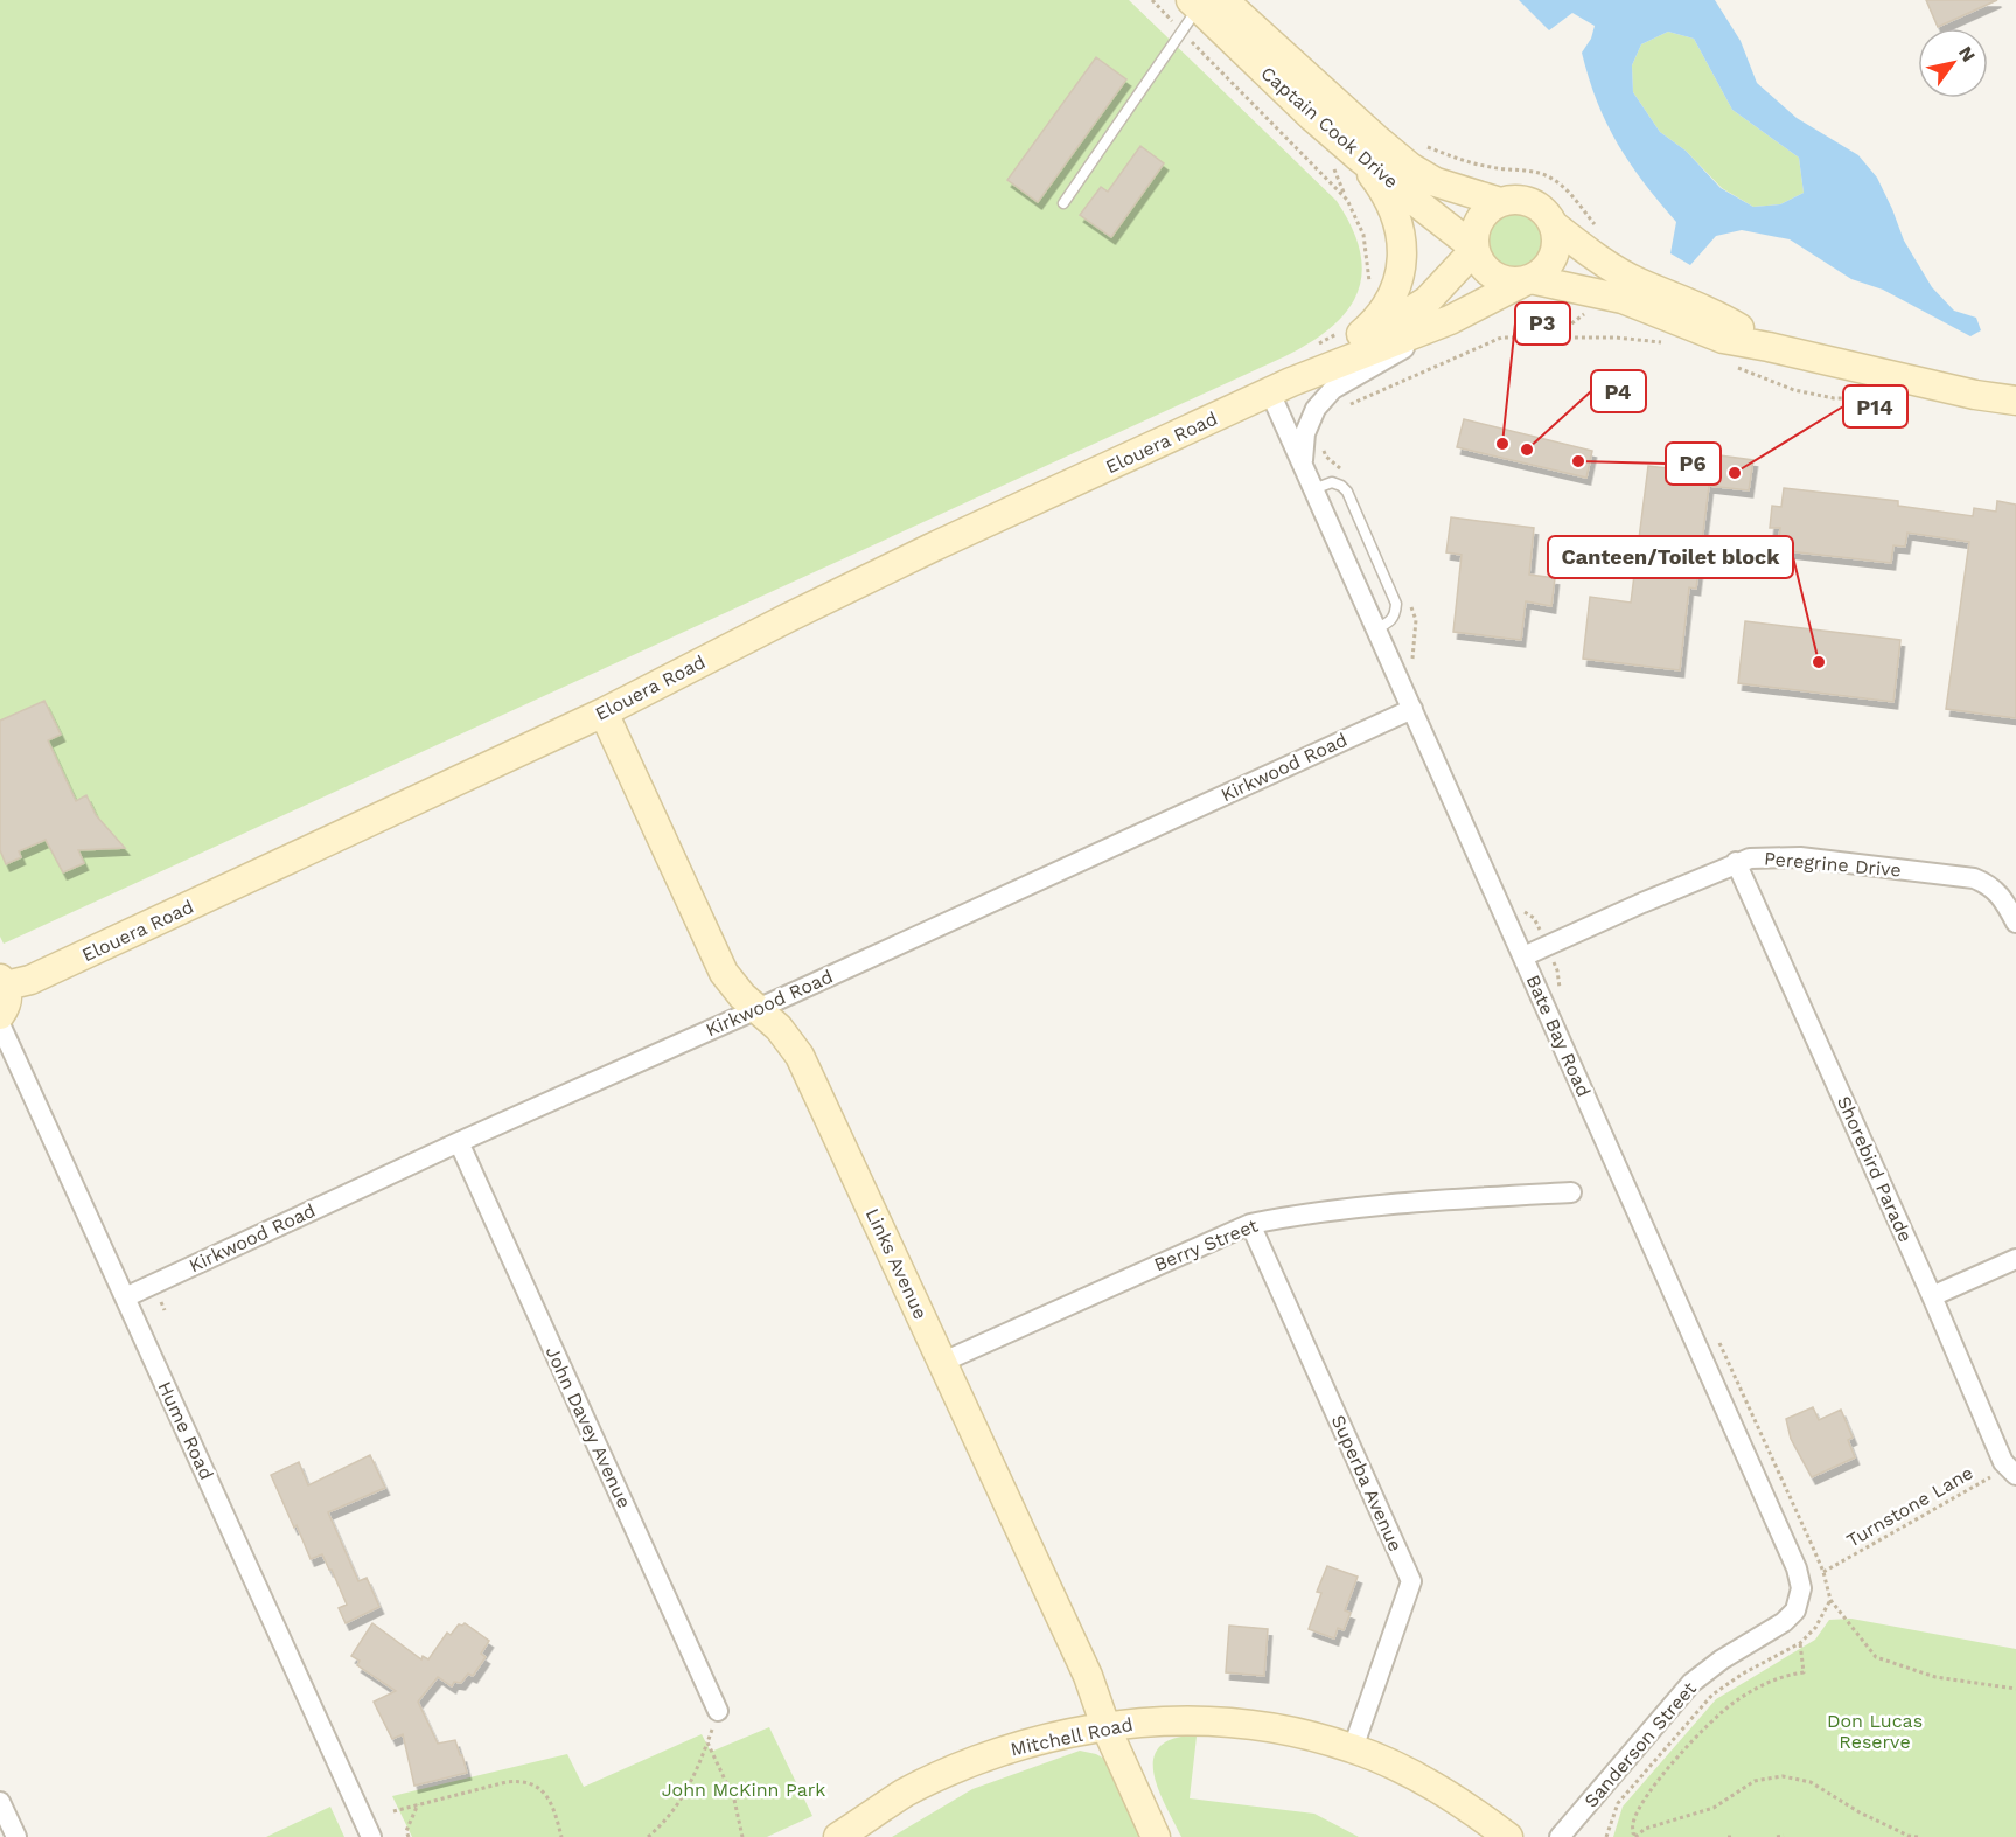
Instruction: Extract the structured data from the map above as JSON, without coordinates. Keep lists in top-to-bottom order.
{
  "streets": {
    "street": [
      "Captain Cook Drive",
      "Elouera Road",
      "Kirkwood Road",
      "Peregrine Drive",
      "Bate Bay Road",
      "Shorebird Parade",
      "Berry Street",
      "Links Avenue",
      "John Davey Avenue",
      "Hume Road",
      "Superba Avenue",
      "Mitchell Road",
      "Sanderson Street"
    ],
    "path": ["Turnstone Lane"]
  },
  "crossings": [
    ["Captain Cook Drive", "Elouera Road"],
    ["Elouera Road", "Bate Bay Road"],
    ["Elouera Road", "Links Avenue"],
    ["Kirkwood Road", "Bate Bay Road"],
    ["Kirkwood Road", "Links Avenue"],
    ["Kirkwood Road", "John Davey Avenue"],
    ["Kirkwood Road", "Hume Road"],
    ["Peregrine Drive", "Bate Bay Road"],
    ["Peregrine Drive", "Shorebird Parade"],
    ["Bate Bay Road", "Sanderson Street"],
    ["Shorebird Parade", "Turnstone Lane"],
    ["Berry Street", "Links Avenue"],
    ["Berry Street", "Superba Avenue"],
    ["Links Avenue", "Mitchell Road"],
    ["Superba Avenue", "Mitchell Road"]
  ],
  "parks": ["Don Lucas Reserve", "John McKinn Park"],
  "places": [
    "P3",
    "P4",
    "P6",
    "P14",
    "Canteen/Toilet block"
  ],
  "north": "top right"
}
